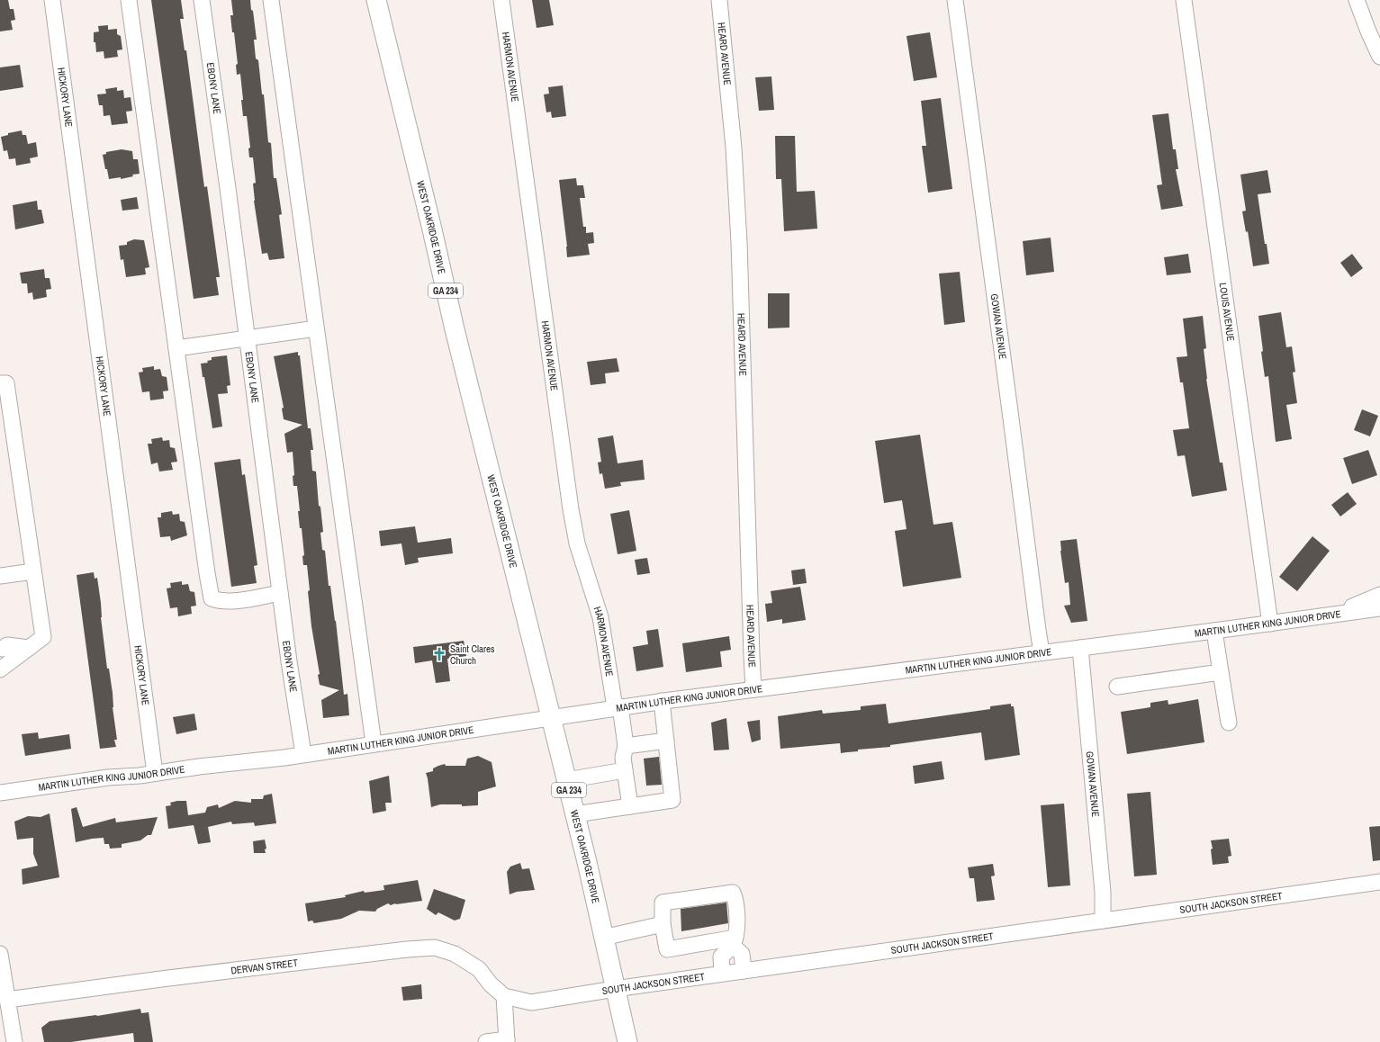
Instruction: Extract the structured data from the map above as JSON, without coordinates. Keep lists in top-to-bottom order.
{
  "streets": {
    "main road": ["WEST OAKRIDGE DRIVE", "GA 234"],
    "street": [
      "HEARD AVENUE",
      "HARMON AVENUE",
      "EBONY LANE",
      "HICKORY LANE",
      "LOUIS AVENUE",
      "GOWAN AVENUE",
      "MARTIN LUTHER KING JUNIOR DRIVE",
      "SOUTH JACKSON STREET",
      "DERVAN STREET"
    ]
  },
  "crossings": [
    ["HEARD AVENUE", "MARTIN LUTHER KING JUNIOR DRIVE"],
    ["HARMON AVENUE", "MARTIN LUTHER KING JUNIOR DRIVE"],
    ["EBONY LANE", "MARTIN LUTHER KING JUNIOR DRIVE"],
    ["HICKORY LANE", "MARTIN LUTHER KING JUNIOR DRIVE"],
    ["WEST OAKRIDGE DRIVE", "MARTIN LUTHER KING JUNIOR DRIVE"],
    ["WEST OAKRIDGE DRIVE", "SOUTH JACKSON STREET"],
    ["LOUIS AVENUE", "MARTIN LUTHER KING JUNIOR DRIVE"],
    ["GOWAN AVENUE", "MARTIN LUTHER KING JUNIOR DRIVE"],
    ["GOWAN AVENUE", "SOUTH JACKSON STREET"],
    ["SOUTH JACKSON STREET", "DERVAN STREET"]
  ],
  "places": {
    "church": ["Saint Clares Church"]
  }
}
